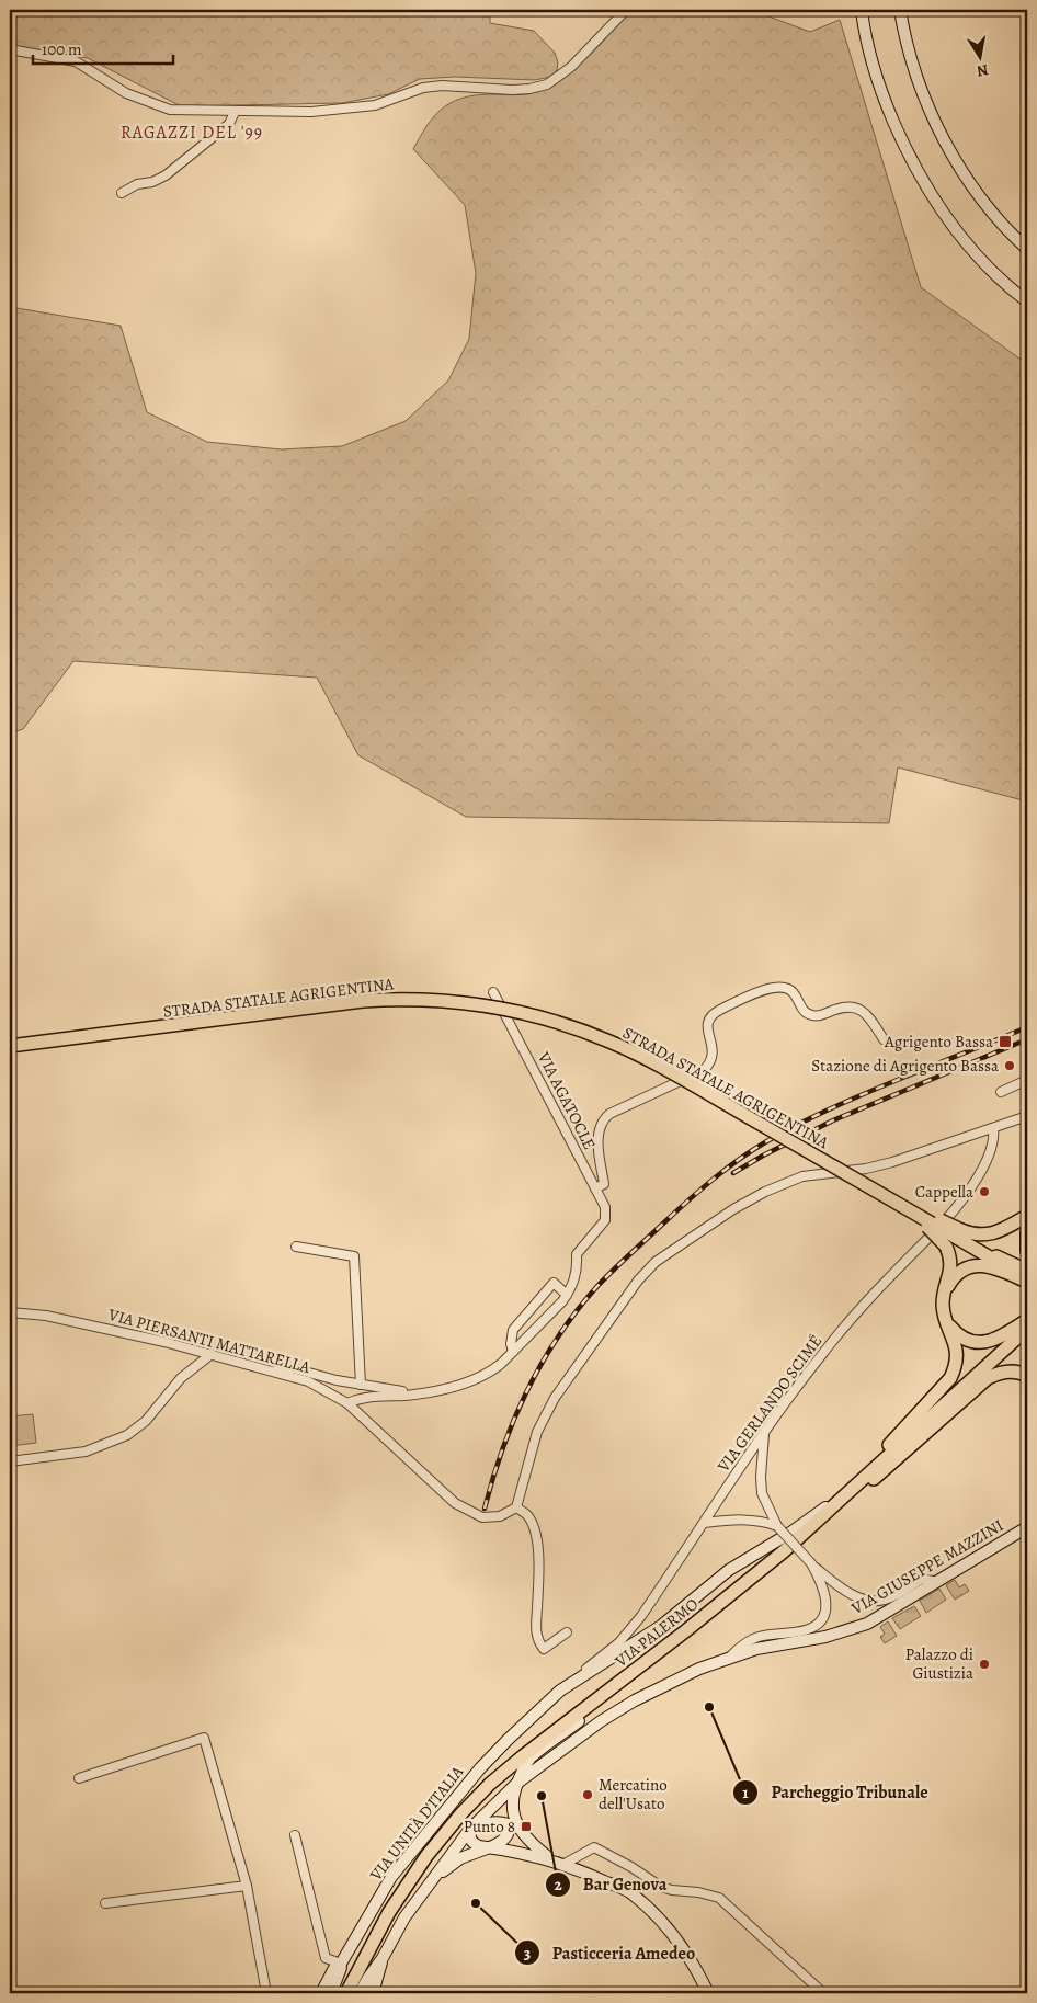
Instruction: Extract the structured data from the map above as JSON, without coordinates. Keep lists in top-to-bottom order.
{
  "streets": {
    "main road": ["STRADA STATALE AGRIGENTINA", "VIA PALERMO"],
    "street": [
      "VIA AGATOCLE",
      "VIA PIERSANTI MATTARELLA",
      "VIA GERLANDO SCIMÉ",
      "VIA GIUSEPPE MAZZINI",
      "VIA UNITÀ D'ITALIA"
    ]
  },
  "crossings": [
    ["VIA GERLANDO SCIMÉ", "VIA UNITÀ D'ITALIA"],
    ["VIA PALERMO", "VIA UNITÀ D'ITALIA"]
  ],
  "districts": ["RAGAZZI DEL '99"],
  "places": {
    "transit": ["Agrigento Bassa", "Punto 8"],
    "other": [
      "Stazione di Agrigento Bassa",
      "Cappella",
      "Palazzo di Giustizia",
      "Parcheggio Tribunale",
      "Mercatino dell'Usato",
      "Bar Genova",
      "Pasticceria Amedeo"
    ]
  },
  "scale_bar": "100 m",
  "north": "bottom"
}
